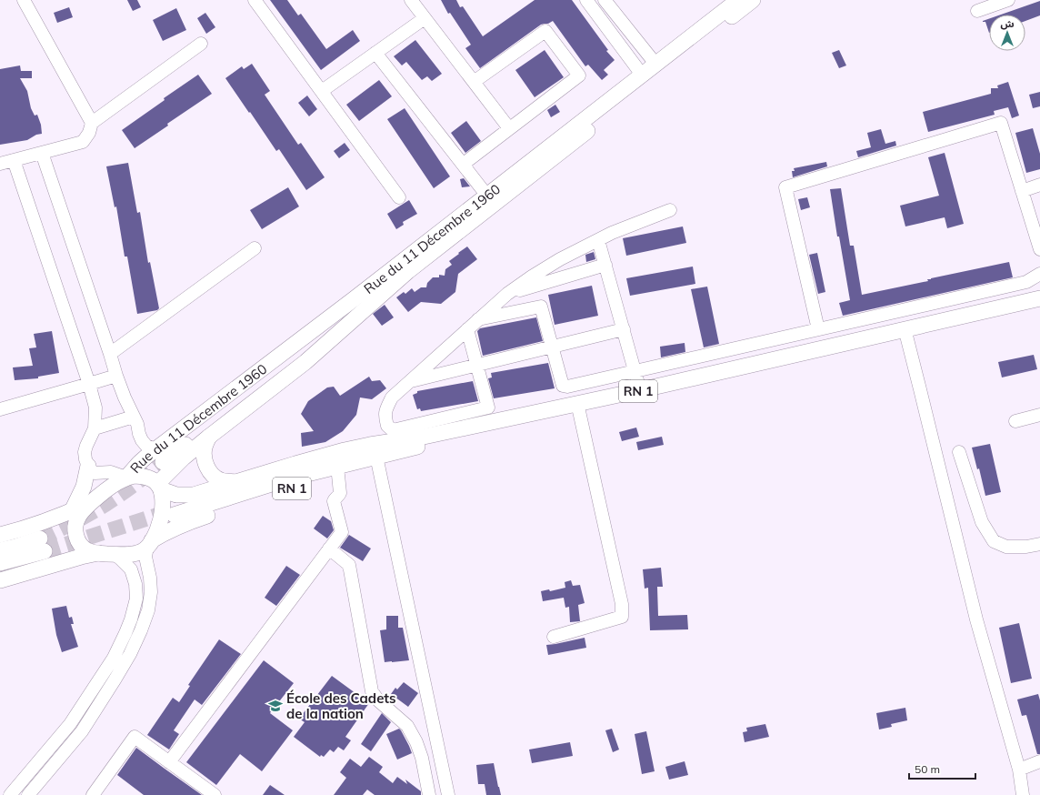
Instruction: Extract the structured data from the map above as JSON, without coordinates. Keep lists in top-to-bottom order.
{
  "streets": {
    "main road": ["Rue du 11 Décembre 1960", "RN 1"]
  },
  "crossings": [
    ["Rue du 11 Décembre 1960", "RN 1"]
  ],
  "places": {
    "school or university": ["École des Cadets de la nation"]
  },
  "scale_bar": "50 m",
  "north": "top"
}
